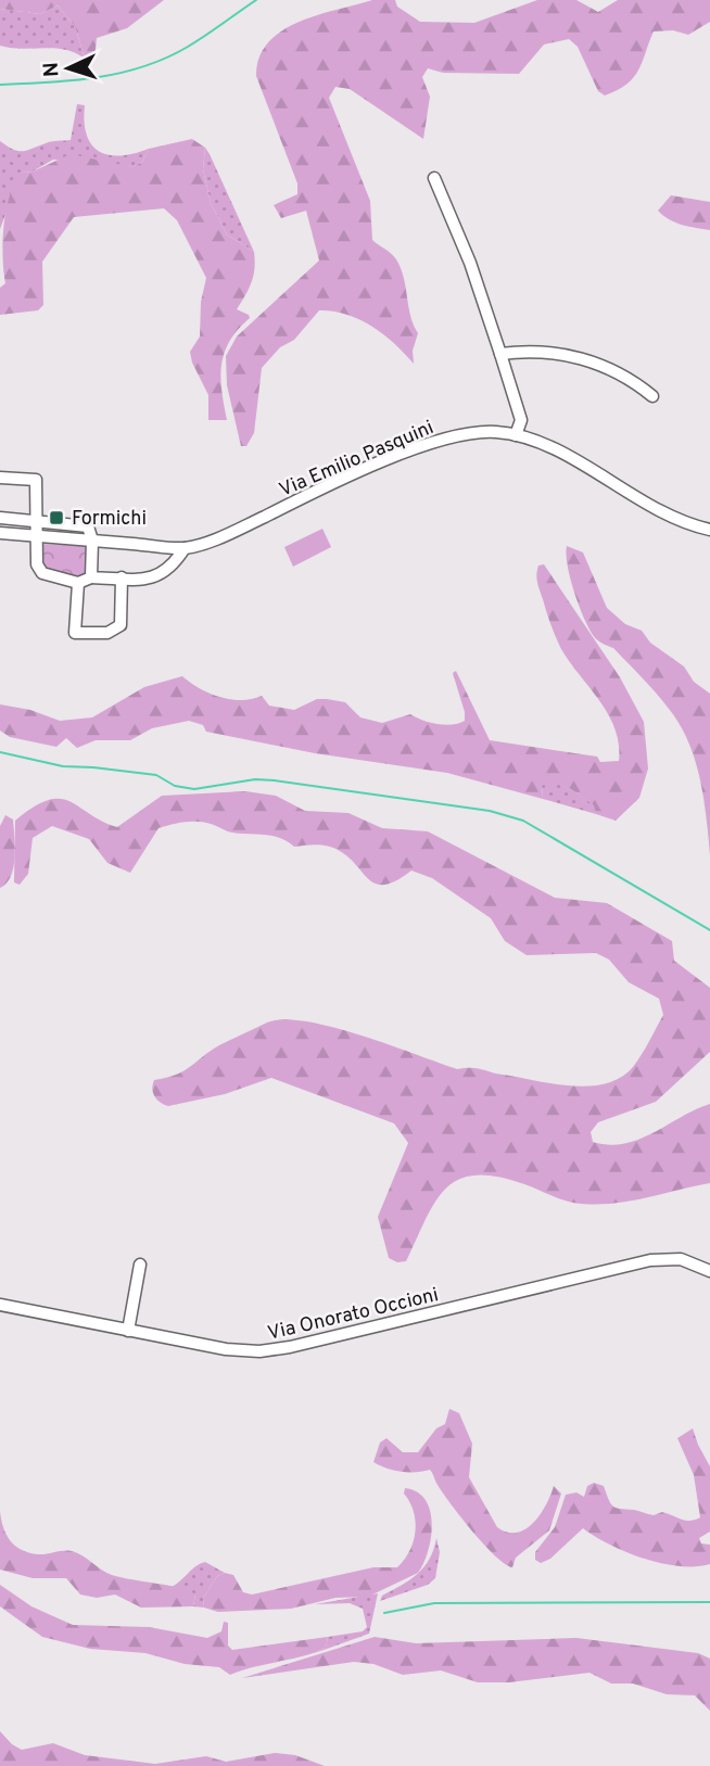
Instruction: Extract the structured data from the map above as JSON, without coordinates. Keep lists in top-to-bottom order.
{
  "streets": {
    "street": ["Via Emilio Pasquini", "Via Onorato Occioni"]
  },
  "places": {
    "transit": ["Formichi"]
  },
  "north": "left"
}
